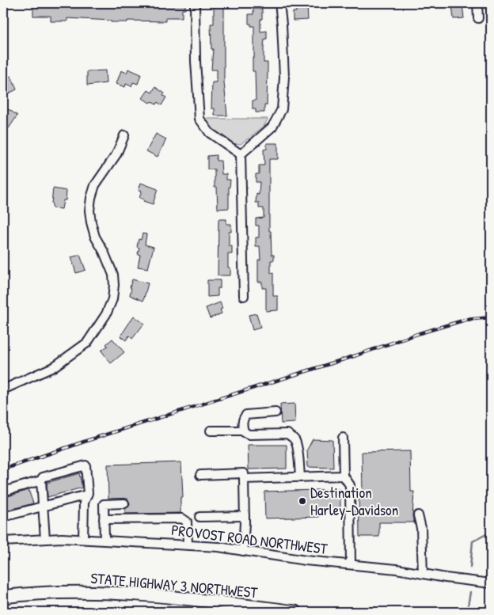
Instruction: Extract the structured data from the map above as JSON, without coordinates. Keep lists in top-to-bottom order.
{
  "streets": {
    "highway": ["STATE HIGHWAY 3 NORTHWEST"],
    "street": ["PROVOST ROAD NORTHWEST"]
  },
  "places": ["Destination Harley-Davidson"]
}
